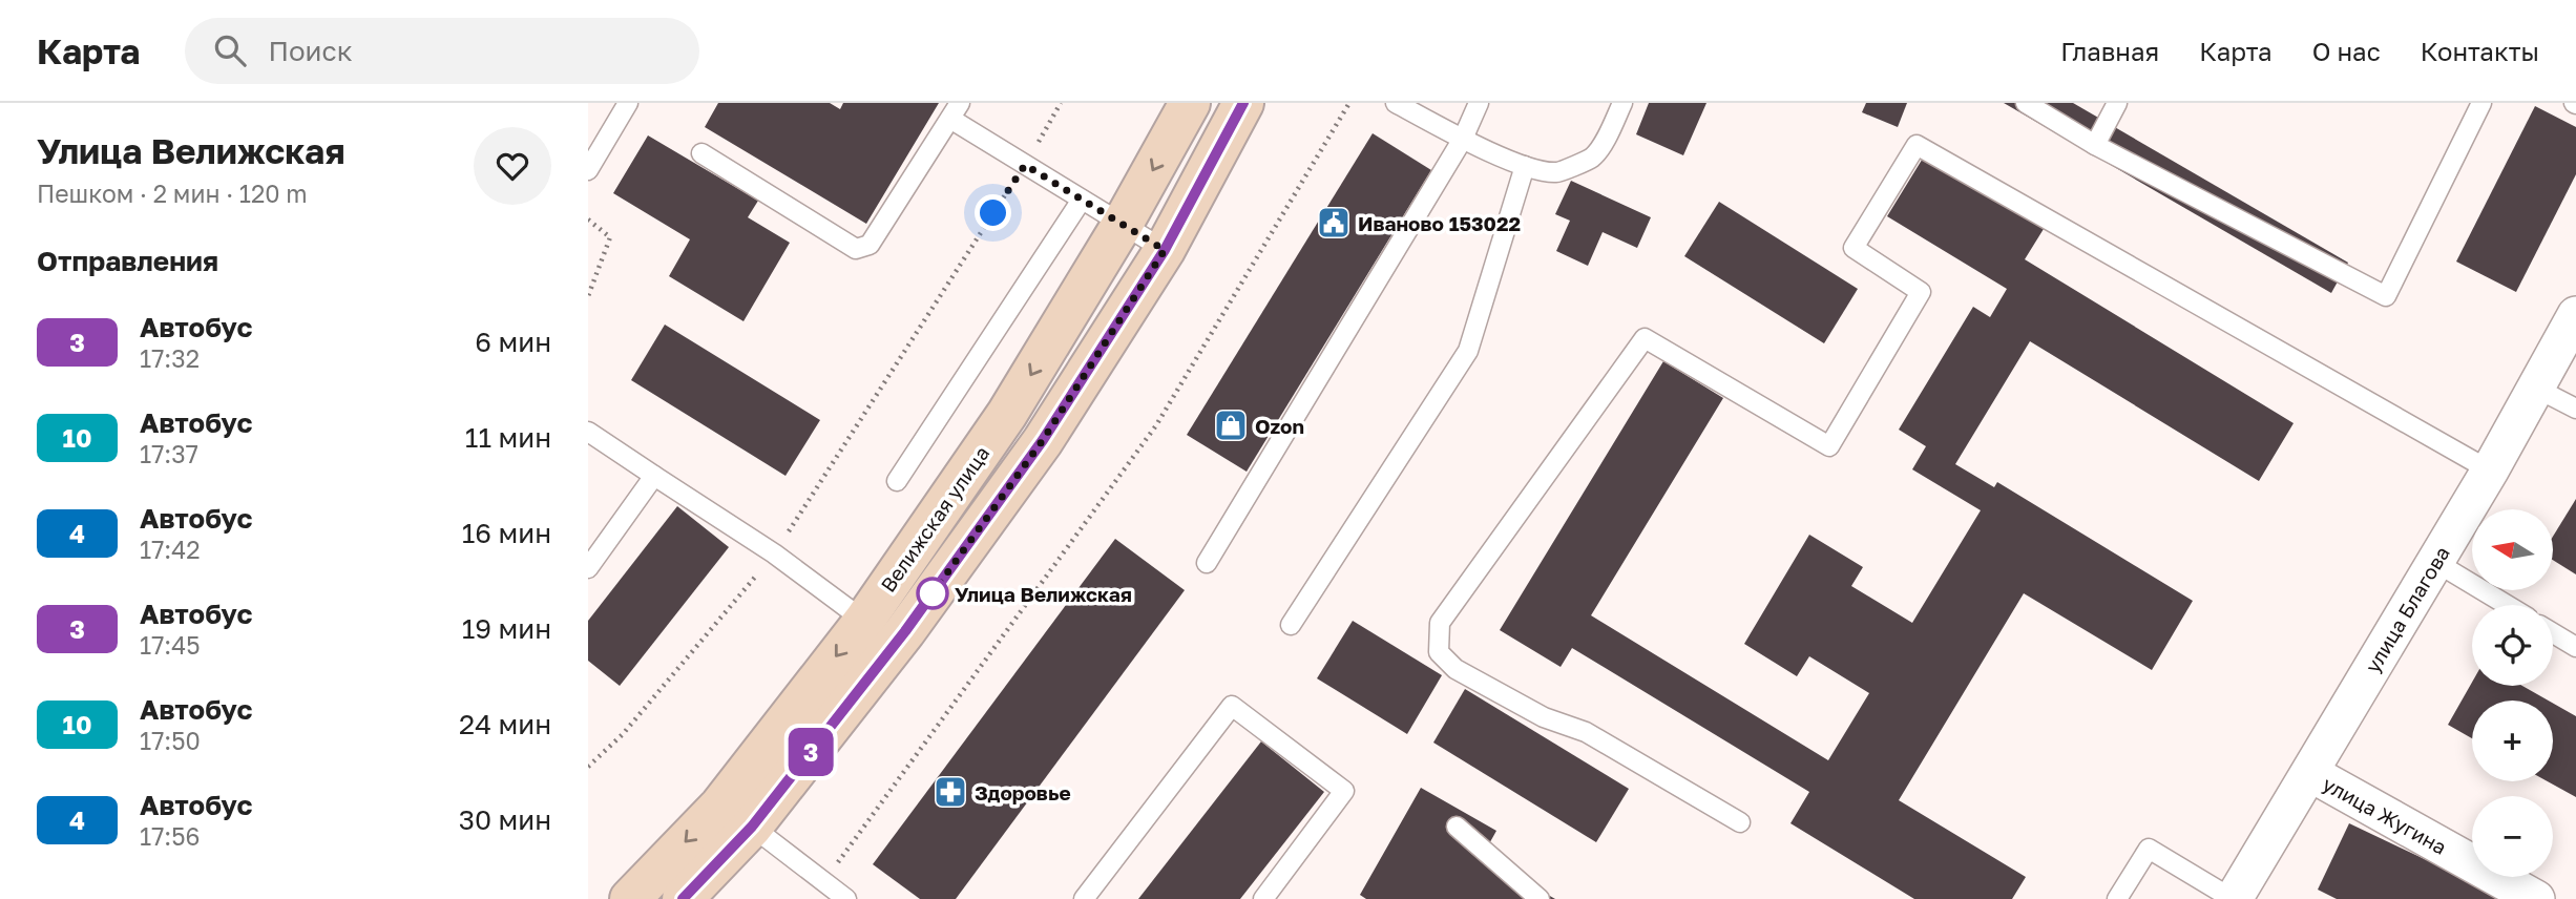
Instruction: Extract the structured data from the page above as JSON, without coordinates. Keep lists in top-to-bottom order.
{
  "streets": {
    "main road": ["Велижская улица"],
    "street": ["улица Благова", "улица Жугина"]
  },
  "crossings": [
    ["улица Благова", "улица Жугина"]
  ],
  "places": {
    "public building": ["Иваново 153022"],
    "shop": ["Ozon"],
    "other": ["Улица Велижская"],
    "pharmacy": ["Здоровье"]
  },
  "lines": ["bus line 3"],
  "north": "left",
  "page": {
    "header": "Карта",
    "search": "Поиск",
    "nav": [
      "Главная",
      "Карта",
      "О нас",
      "Контакты"
    ],
    "heading": [
      ["Улица Велижская", "Пешком · 2 мин · 120 m"],
      "Отправления"
    ],
    "on_map": "3",
    "list": [
      {
        "mark": "3",
        "name": "Автобус",
        "note": "17:32",
        "value": "6 мин"
      },
      {
        "mark": "10",
        "name": "Автобус",
        "note": "17:37",
        "value": "11 мин"
      },
      {
        "mark": "4",
        "name": "Автобус",
        "note": "17:42",
        "value": "16 мин"
      },
      {
        "mark": "3",
        "name": "Автобус",
        "note": "17:45",
        "value": "19 мин"
      },
      {
        "mark": "10",
        "name": "Автобус",
        "note": "17:50",
        "value": "24 мин"
      },
      {
        "mark": "4",
        "name": "Автобус",
        "note": "17:56",
        "value": "30 мин"
      }
    ],
    "map_buttons": ["+", "−"]
  }
}
